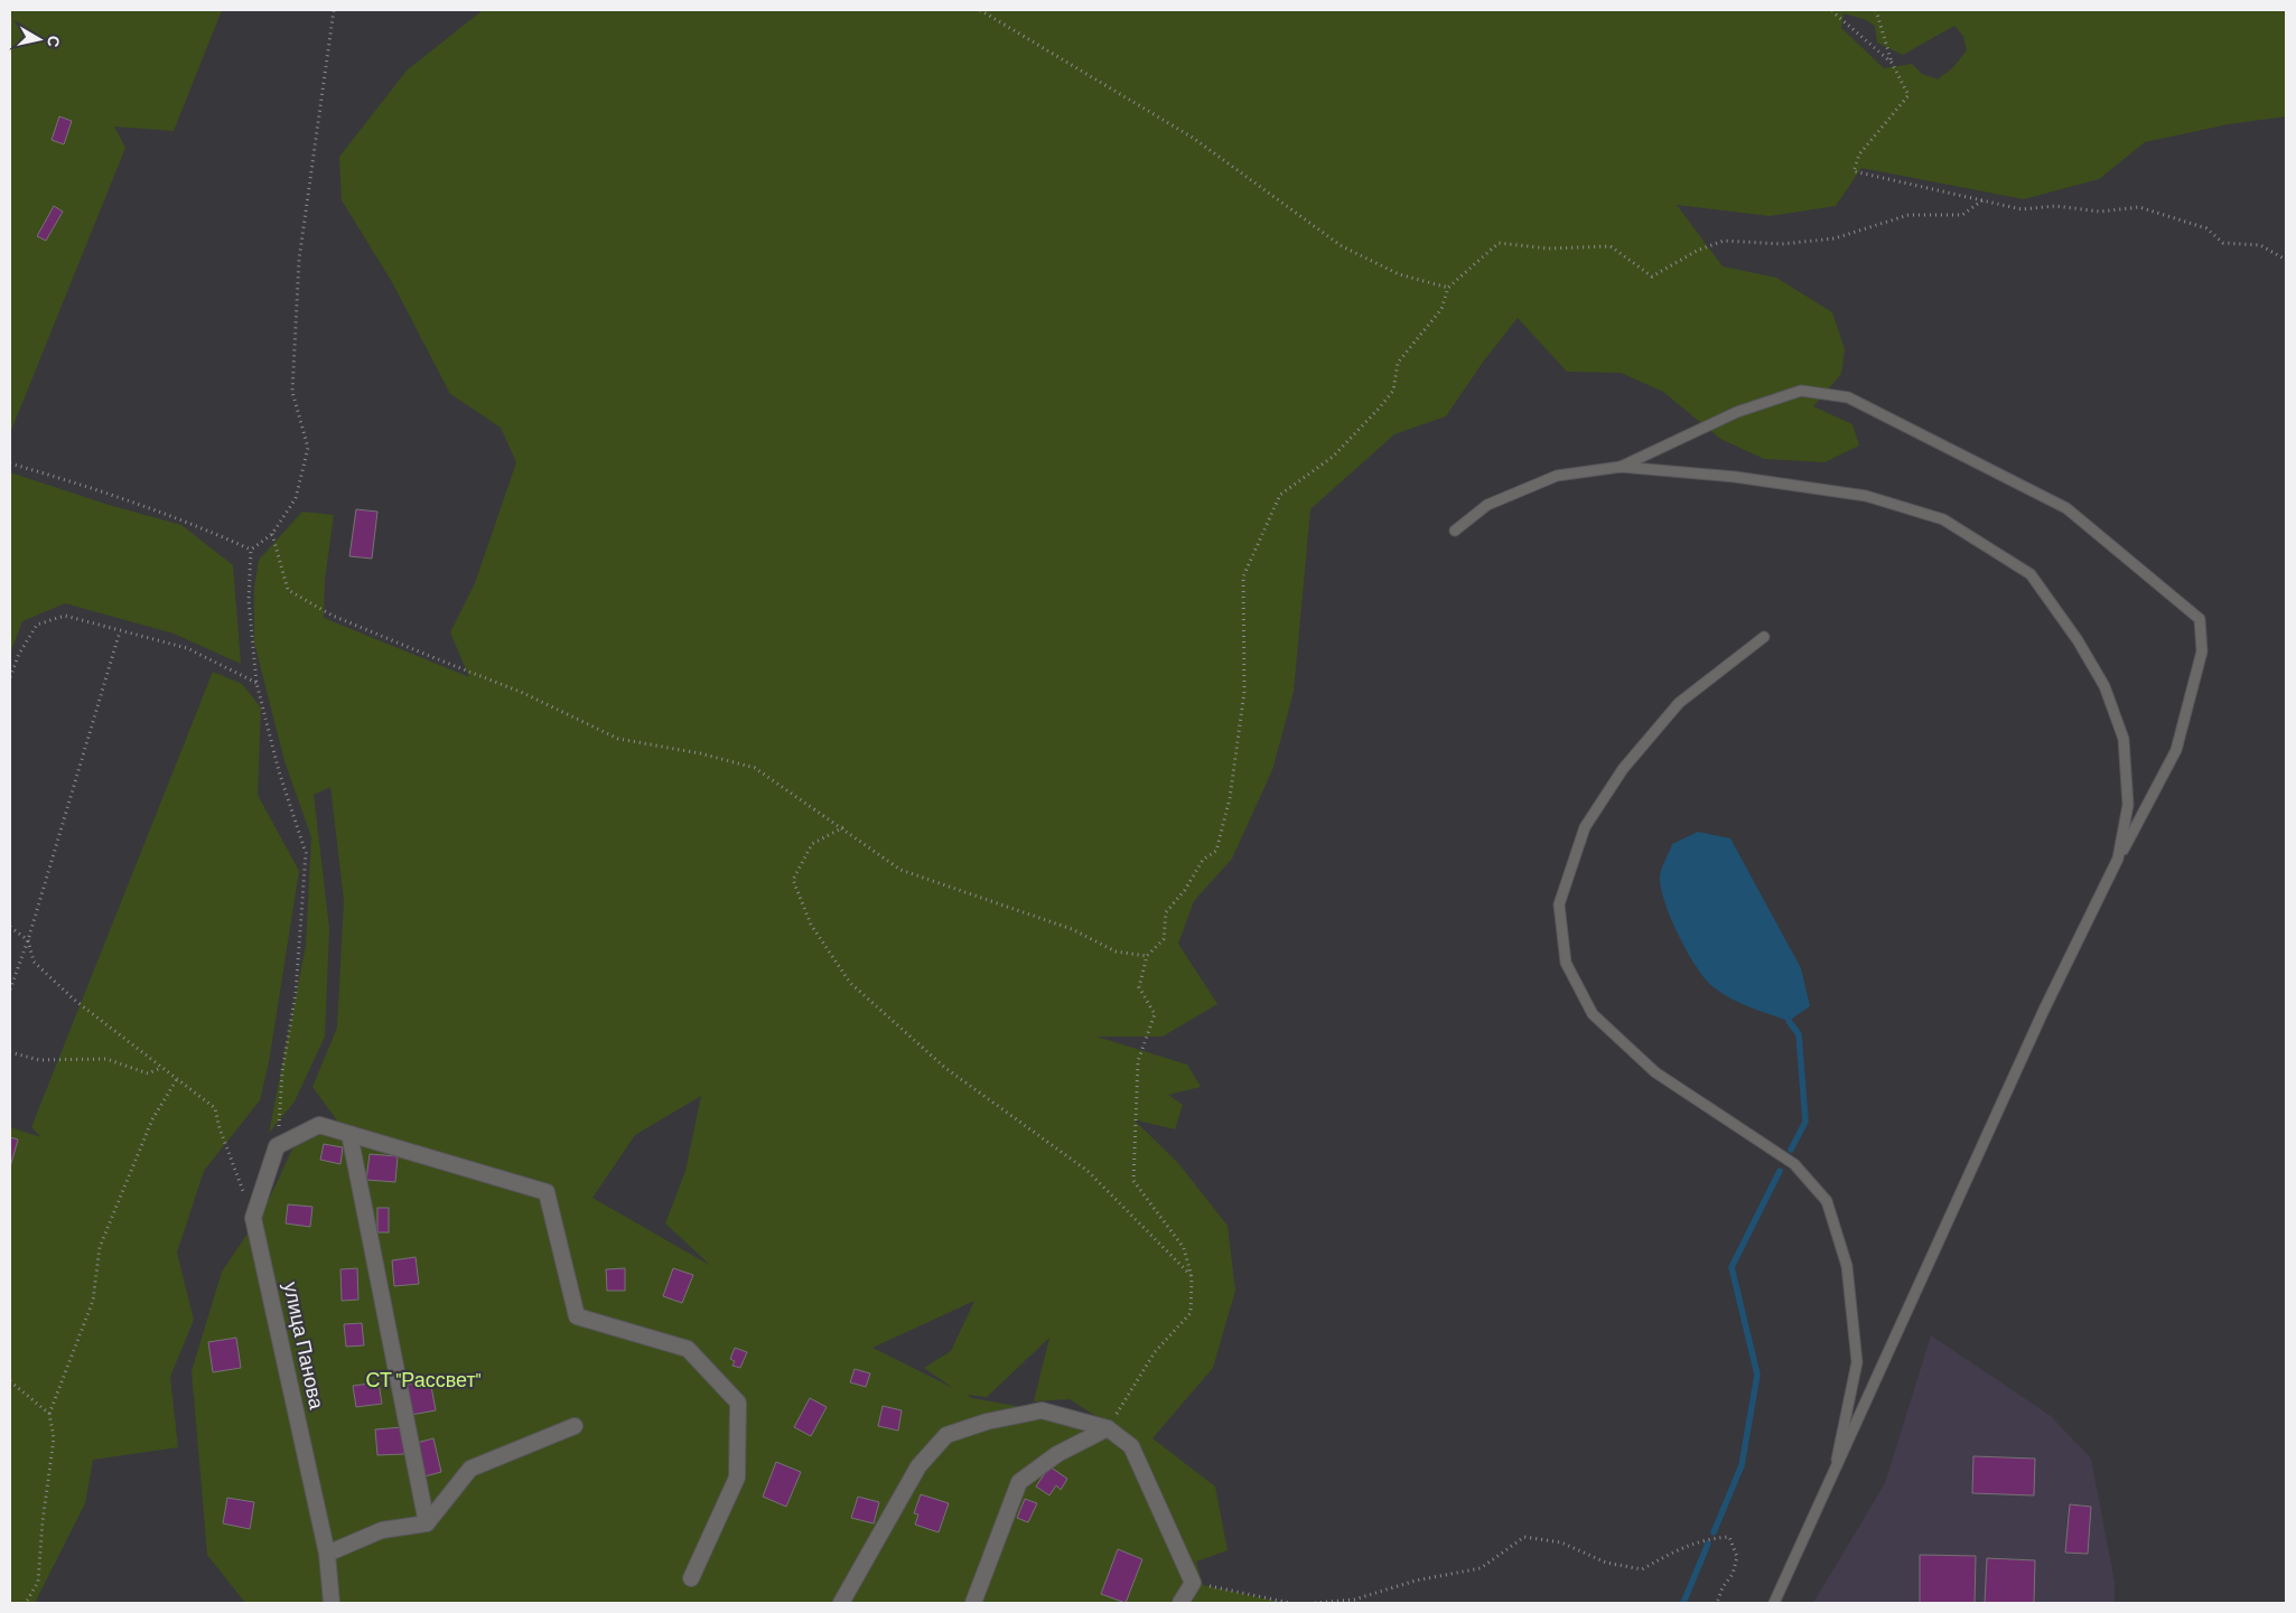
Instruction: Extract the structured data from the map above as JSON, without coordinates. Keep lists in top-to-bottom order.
{
  "streets": {
    "street": ["улица Панова"]
  },
  "parks": ["СТ \"Рассвет\""],
  "north": "right"
}
